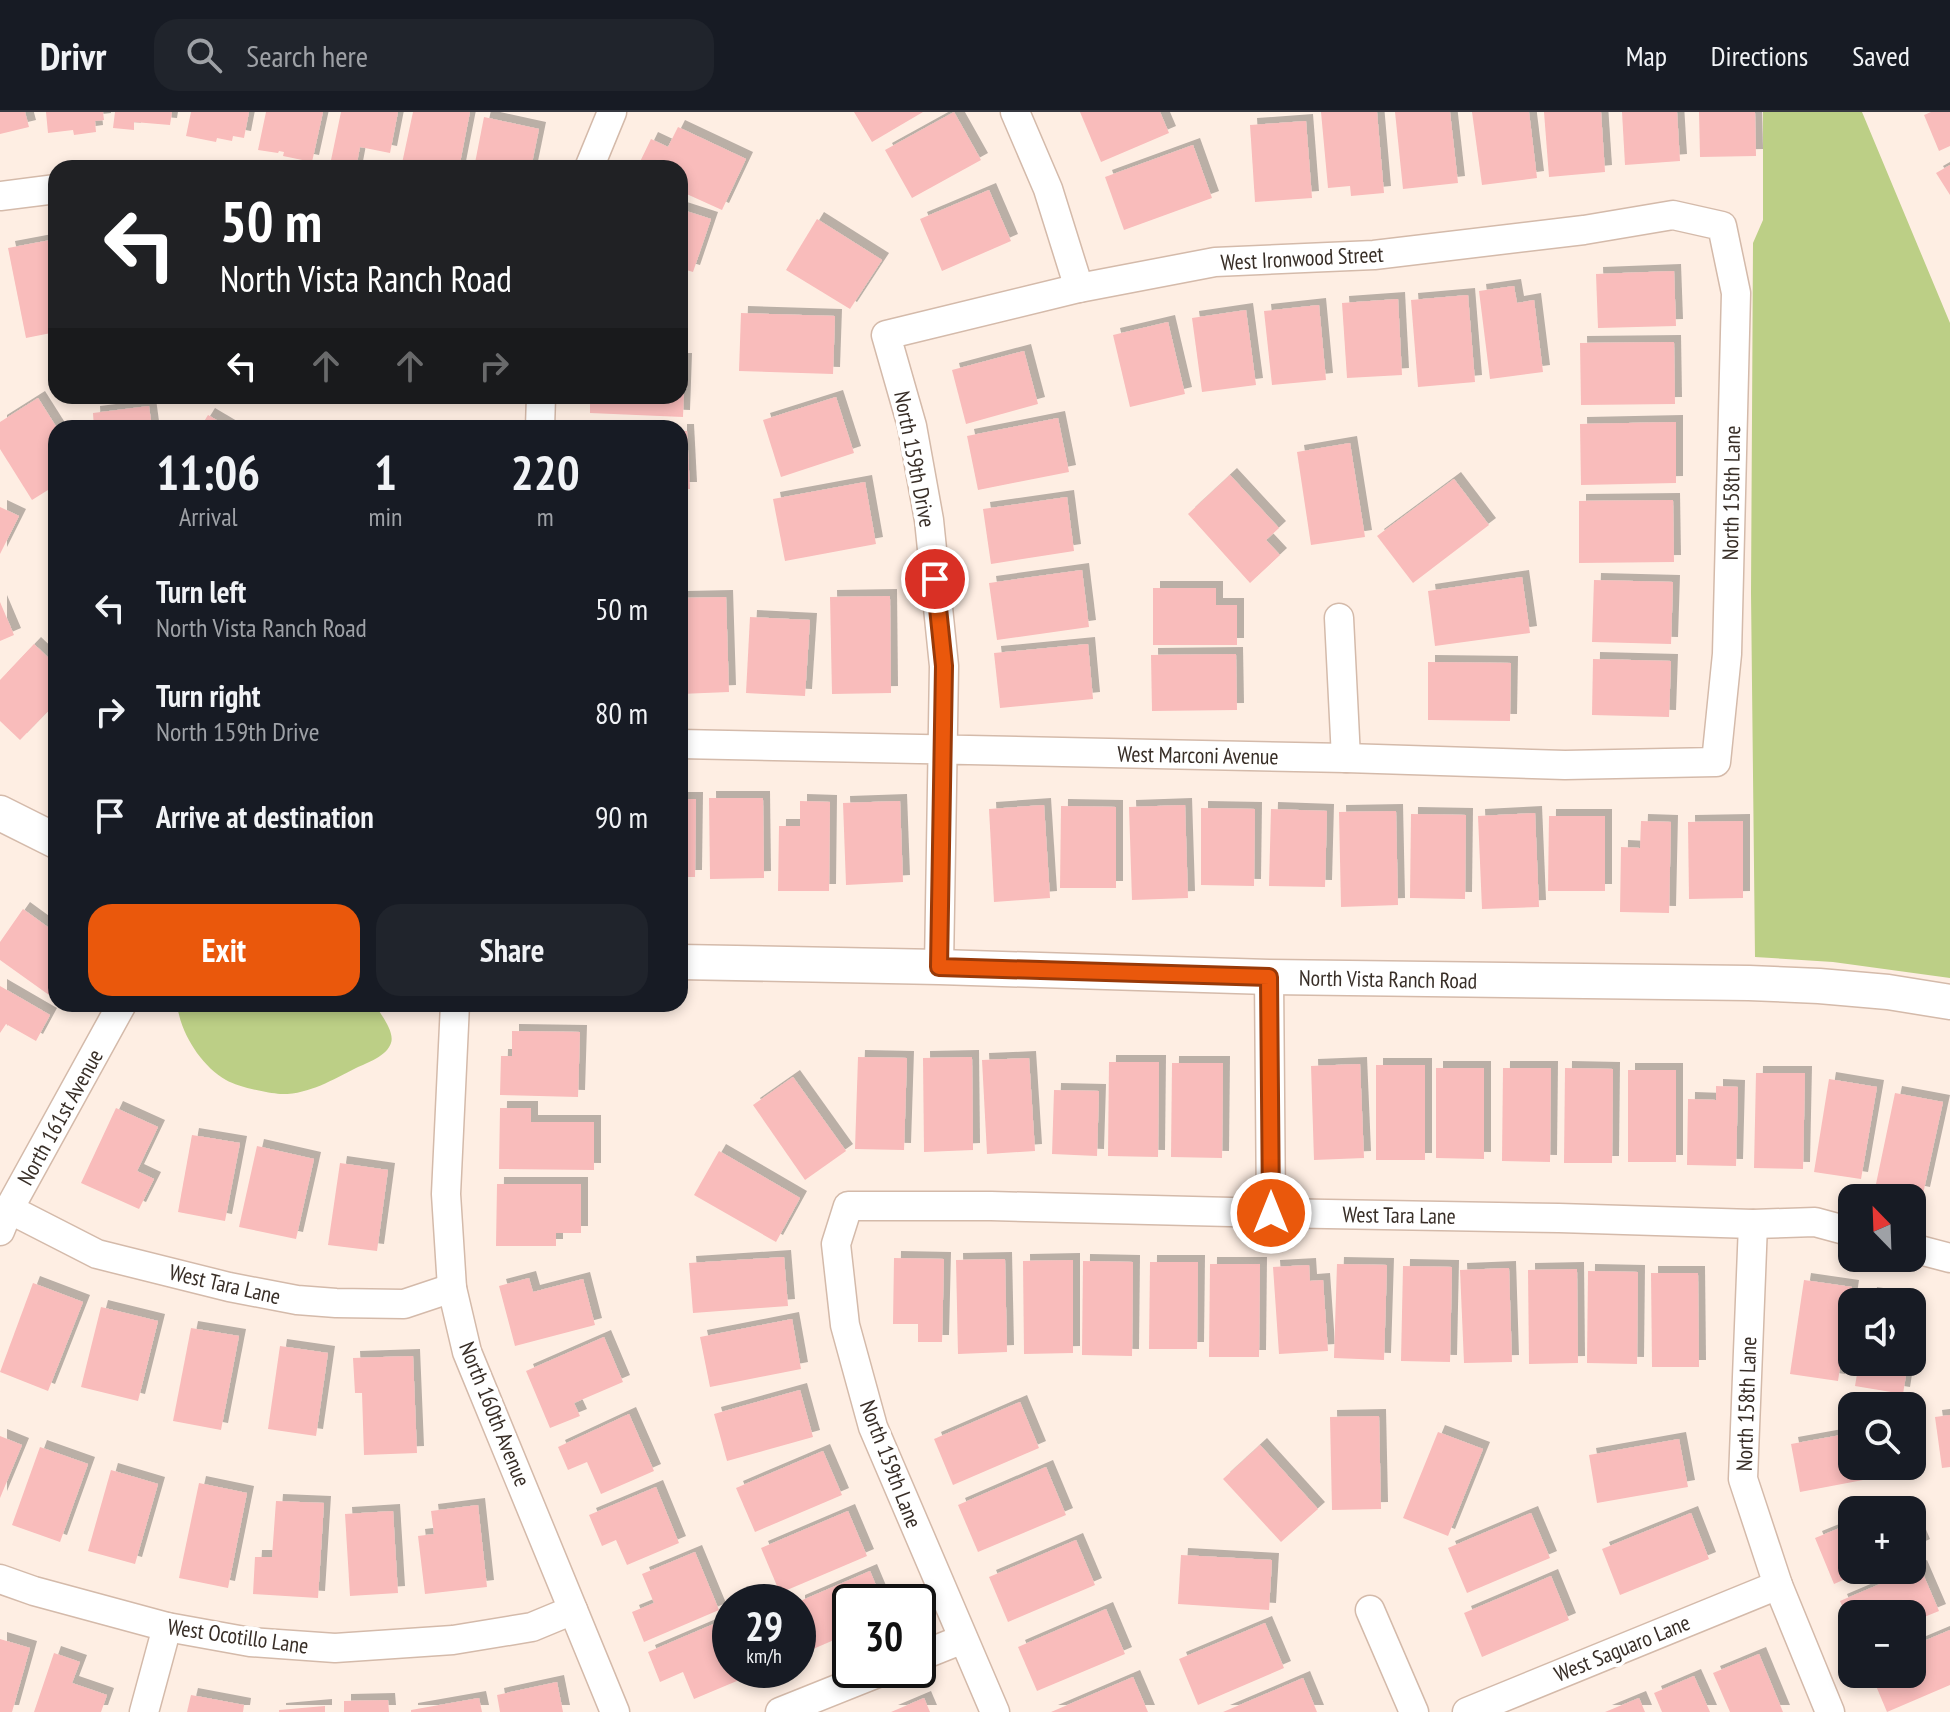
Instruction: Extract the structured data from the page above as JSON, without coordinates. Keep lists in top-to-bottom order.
{
  "streets": {
    "street": [
      "West Ironwood Street",
      "North 159th Drive",
      "North 158th Lane",
      "West Marconi Avenue",
      "North Vista Ranch Road",
      "North 161st Avenue",
      "West Tara Lane",
      "North 160th Avenue",
      "North 159th Lane",
      "West Ocotillo Lane",
      "West Saguaro Lane"
    ]
  },
  "crossings": [
    ["West Ironwood Street", "North 159th Drive"],
    ["West Ironwood Street", "North 158th Lane"],
    ["North 159th Drive", "West Marconi Avenue"],
    ["North 159th Drive", "North Vista Ranch Road"],
    ["North 158th Lane", "West Marconi Avenue"],
    ["North 158th Lane", "West Tara Lane"],
    ["North 158th Lane", "West Saguaro Lane"],
    ["North 161st Avenue", "West Tara Lane"],
    ["West Tara Lane", "North 160th Avenue"],
    ["West Tara Lane", "North 159th Lane"],
    ["North 160th Avenue", "West Ocotillo Lane"]
  ],
  "north": "top left",
  "page": {
    "header": "Drivr",
    "search": "Search here",
    "nav": ["Map", "Directions", "Saved"],
    "turn": ["50 m", "North Vista Ranch Road"],
    "eta": [
      "11:06",
      "Arrival",
      "1",
      "min",
      "220",
      "m"
    ],
    "list": [
      {
        "name": "Turn left",
        "note": "North Vista Ranch Road",
        "value": "50 m"
      },
      {
        "name": "Turn right",
        "note": "North 159th Drive",
        "value": "80 m"
      },
      {
        "name": "Arrive at destination",
        "value": "90 m"
      }
    ],
    "buttons": ["Exit", "Share"],
    "map_buttons": ["+", "−"],
    "speed": "29 km/h",
    "limit": "30"
  }
}
